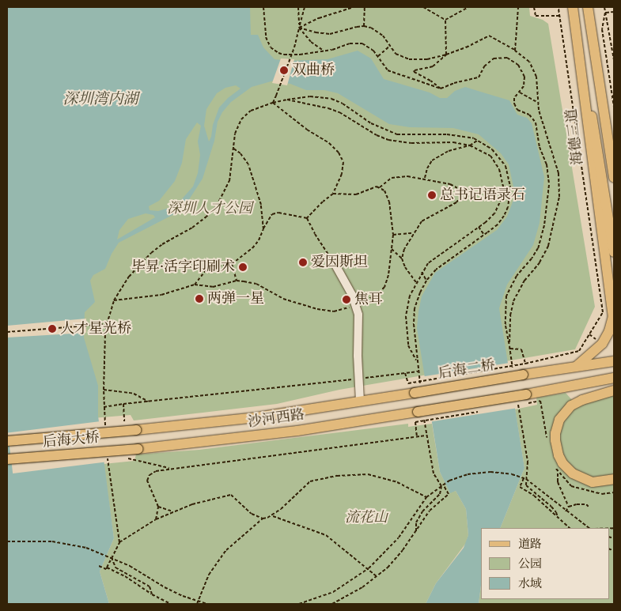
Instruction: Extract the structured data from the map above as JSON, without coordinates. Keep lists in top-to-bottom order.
{
  "streets": {
    "main road": [
      "海德三道",
      "后海二桥",
      "沙河西路",
      "后海大桥"
    ]
  },
  "crossings": [
    ["海德三道", "后海二桥"],
    ["后海二桥", "沙河西路"],
    ["沙河西路", "后海大桥"]
  ],
  "water": ["深圳湾内湖"],
  "parks": ["深圳人才公园", "流花山"],
  "places": [
    "双曲桥",
    "总书记语录石",
    "爱因斯坦",
    "毕昇·活字印刷术",
    "两弹一星",
    "焦耳",
    "人才星光桥"
  ],
  "legend": ["道路", "公园", "水域"]
}
